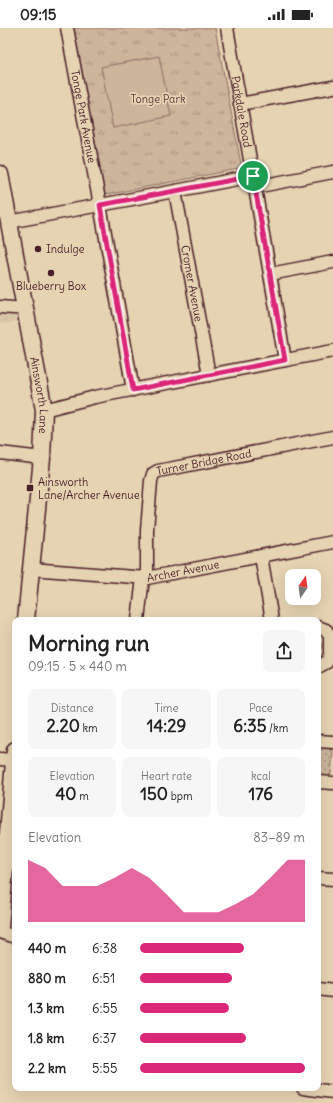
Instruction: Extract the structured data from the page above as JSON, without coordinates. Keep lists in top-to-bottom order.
{
  "streets": {
    "main road": ["Ainsworth Lane"],
    "street": [
      "Parkdale Road",
      "Tonge Park Avenue",
      "Cromer Avenue",
      "Turner Bridge Road",
      "Archer Avenue"
    ]
  },
  "crossings": [
    ["Ainsworth Lane", "Archer Avenue"],
    ["Turner Bridge Road", "Archer Avenue"]
  ],
  "parks": ["Tonge Park"],
  "places": {
    "other": ["Indulge", "Blueberry Box"],
    "transit": ["Ainsworth Lane/Archer Avenue"]
  },
  "north": "top",
  "page": {
    "status": "09:15",
    "heading": ["Morning run", "09:15 · 5 × 440 m"],
    "stats": [
      ["Distance", "2.20 km"],
      ["Time", "14:29"],
      ["Pace", "6:35 /km"],
      ["Elevation", "40 m"],
      ["Heart rate", "150 bpm"],
      ["kcal", "176"]
    ],
    "chart": ["Elevation", "83–89 m"],
    "list": [
      {
        "name": "440 m",
        "note": "6:38"
      },
      {
        "name": "880 m",
        "note": "6:51"
      },
      {
        "name": "1.3 km",
        "note": "6:55"
      },
      {
        "name": "1.8 km",
        "note": "6:37"
      },
      {
        "name": "2.2 km",
        "note": "5:55"
      }
    ]
  }
}
